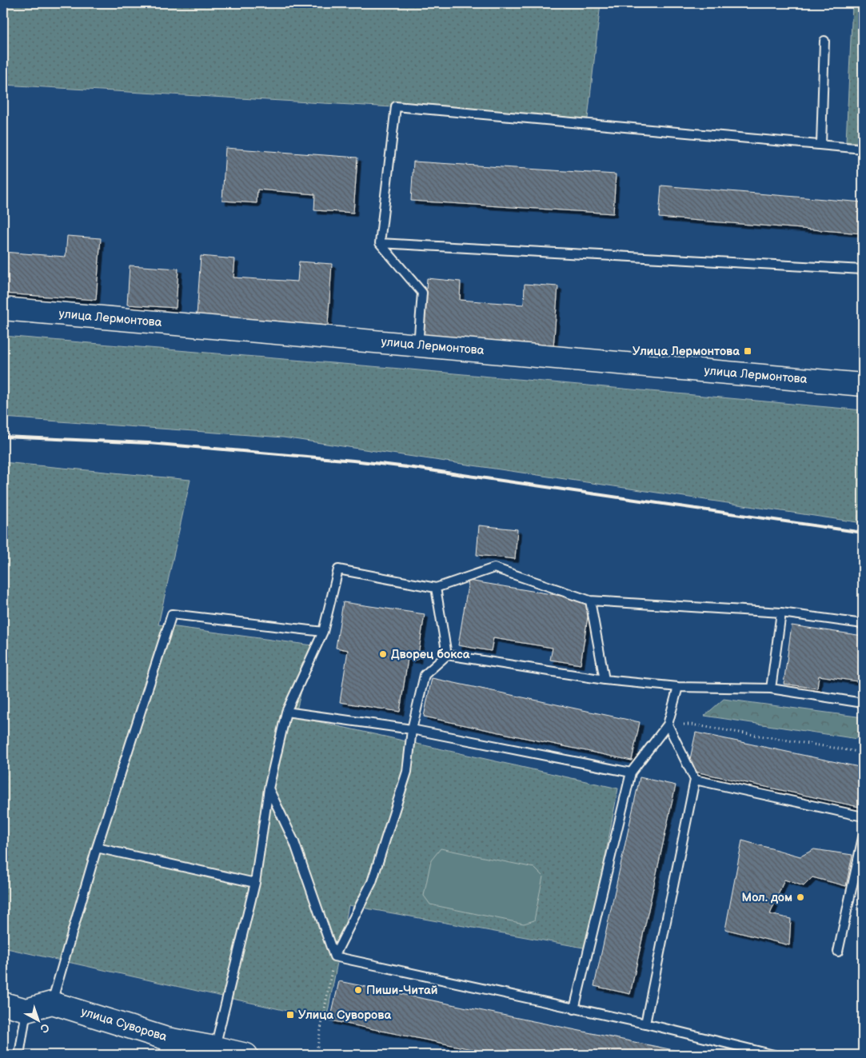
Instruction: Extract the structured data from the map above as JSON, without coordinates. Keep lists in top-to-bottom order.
{
  "streets": {
    "main road": ["улица Лермонтова", "улица Суворова"]
  },
  "places": {
    "transit": ["Улица Лермонтова", "Улица Суворова"],
    "other": ["Дворец бокса", "Мол. дом", "Пиши-Читай"]
  },
  "north": "bottom right"
}
